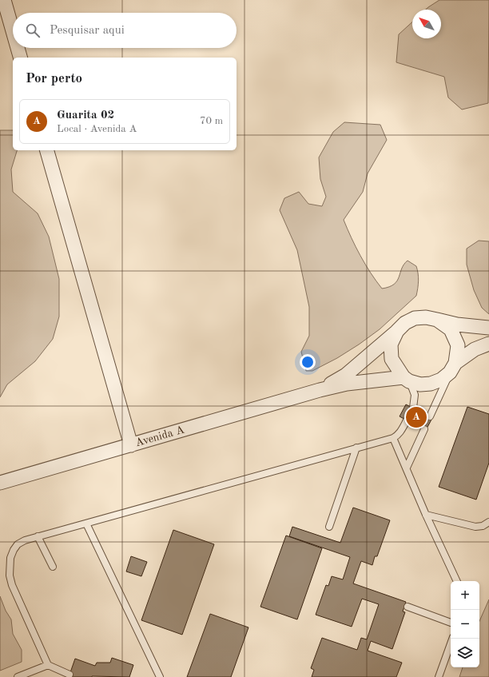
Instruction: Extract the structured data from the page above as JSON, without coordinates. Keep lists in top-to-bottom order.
{
  "streets": {
    "street": ["Avenida A"]
  },
  "north": "top left",
  "page": {
    "search": "Pesquisar aqui",
    "heading": "Por perto",
    "list": [
      {
        "mark": "A",
        "name": "Guarita 02",
        "note": "Local · Avenida A",
        "value": "70 m"
      }
    ],
    "pins": "A",
    "map_buttons": ["+", "−"]
  }
}
